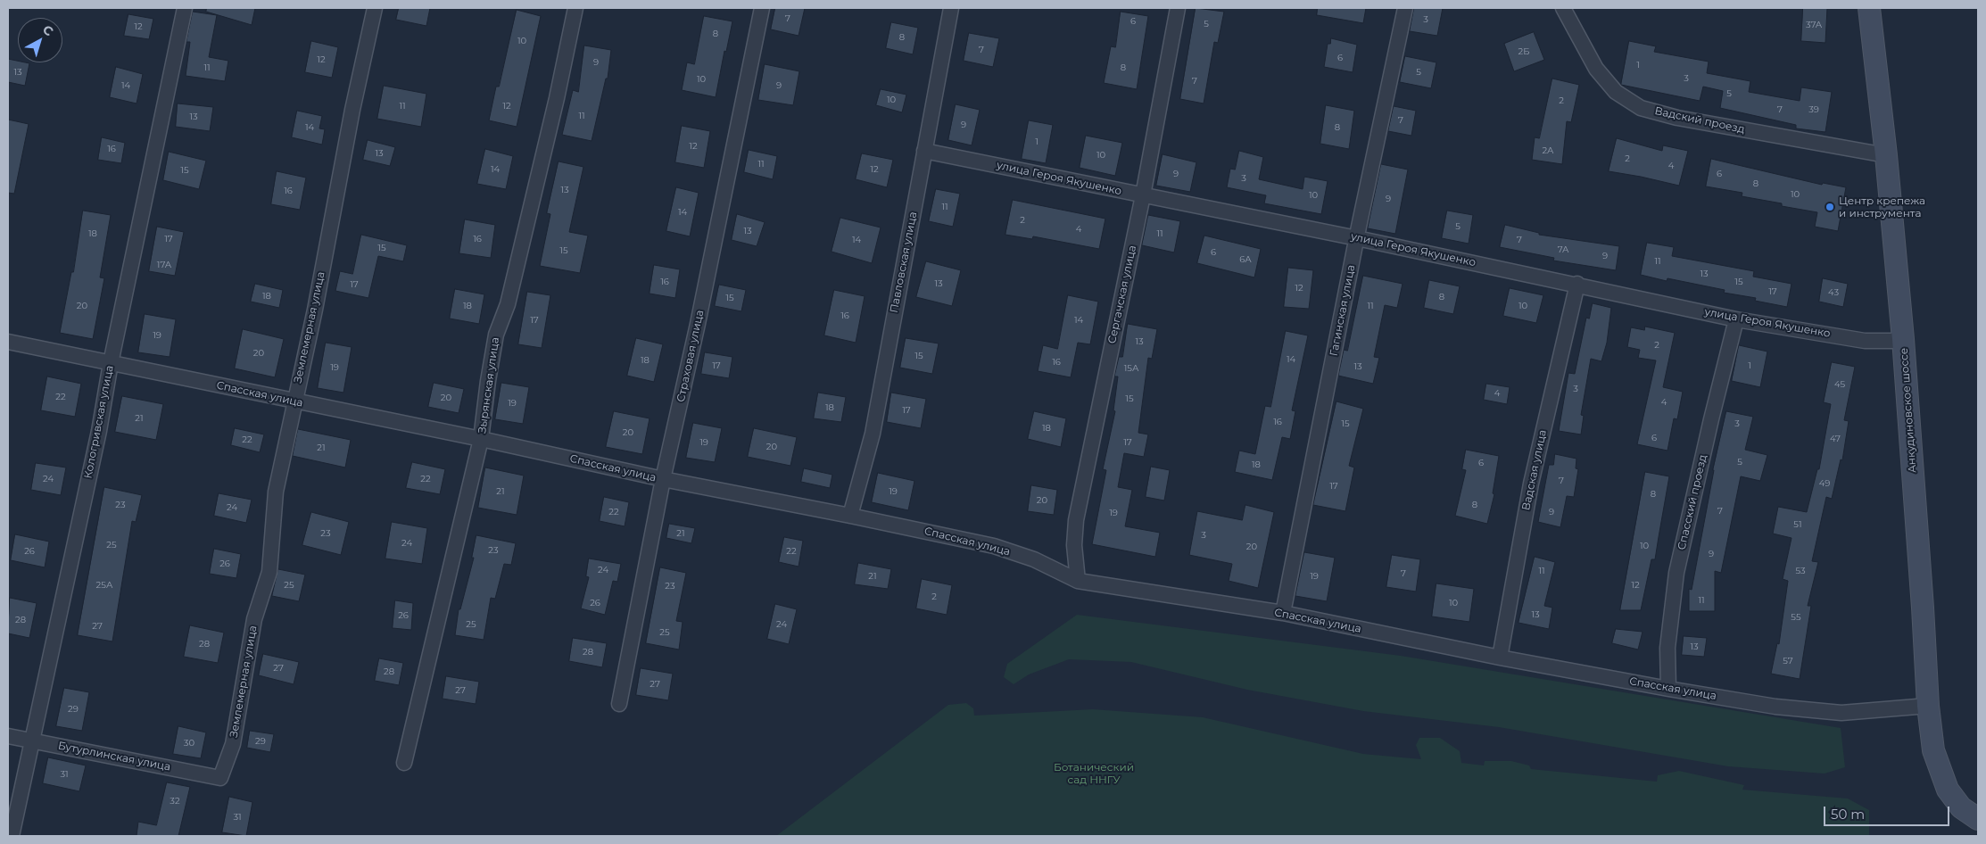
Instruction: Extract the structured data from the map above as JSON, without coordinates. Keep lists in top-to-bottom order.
{
  "streets": {
    "main road": ["Анкудиновское шоссе"],
    "street": [
      "Вадский проезд",
      "улица Героя Якушенко",
      "Павловская улица",
      "Сергачская улица",
      "Гагинская улица",
      "Землемерная улица",
      "Страховая улица",
      "Зырянская улица",
      "Спасская улица",
      "Кологривская улица",
      "Вадская улица",
      "Спасский проезд",
      "Бутурлинская улица"
    ]
  },
  "crossings": [
    ["Вадский проезд", "Анкудиновское шоссе"],
    ["улица Героя Якушенко", "Павловская улица"],
    ["улица Героя Якушенко", "Сергачская улица"],
    ["улица Героя Якушенко", "Гагинская улица"],
    ["улица Героя Якушенко", "Анкудиновское шоссе"],
    ["улица Героя Якушенко", "Вадская улица"],
    ["улица Героя Якушенко", "Спасский проезд"],
    ["Павловская улица", "Спасская улица"],
    ["Сергачская улица", "Спасская улица"],
    ["Гагинская улица", "Спасская улица"],
    ["Землемерная улица", "Спасская улица"],
    ["Землемерная улица", "Бутурлинская улица"],
    ["Страховая улица", "Спасская улица"],
    ["Зырянская улица", "Спасская улица"],
    ["Спасская улица", "Анкудиновское шоссе"],
    ["Спасская улица", "Кологривская улица"],
    ["Спасская улица", "Вадская улица"],
    ["Спасская улица", "Спасский проезд"],
    ["Кологривская улица", "Бутурлинская улица"]
  ],
  "parks": ["Ботанический сад ННГУ"],
  "places": ["Центр крепежа и инструмента"],
  "house_numbers": [
    "7",
    "3",
    "6",
    "5",
    "37А",
    "12",
    "8",
    "8",
    "10",
    "7",
    "2Б",
    "6",
    "12",
    "9",
    "1",
    "11",
    "8",
    "13",
    "5",
    "3",
    "10",
    "7",
    "14",
    "9",
    "5",
    "10",
    "2",
    "11",
    "12",
    "7",
    "39",
    "11",
    "13",
    "7",
    "9",
    "14",
    "8",
    "1",
    "12",
    "16",
    "2А",
    "13",
    "10",
    "2",
    "11",
    "4",
    "14",
    "12",
    "15",
    "9",
    "6",
    "3",
    "8",
    "13",
    "16",
    "10",
    "10",
    "9",
    "11",
    "14",
    "2",
    "5",
    "4",
    "13",
    "18",
    "11",
    "17",
    "16",
    "14",
    "7",
    "15",
    "7А",
    "15",
    "6",
    "9",
    "6А",
    "11",
    "17А",
    "13",
    "16",
    "15",
    "13",
    "17",
    "12",
    "17",
    "43",
    "18",
    "8",
    "15",
    "20",
    "18",
    "11",
    "10",
    "16",
    "17",
    "14",
    "19",
    "13",
    "2",
    "20",
    "15",
    "14",
    "18",
    "16",
    "17",
    "1",
    "13",
    "19",
    "15А",
    "45",
    "3",
    "4",
    "22",
    "20",
    "15",
    "4",
    "19",
    "18",
    "17",
    "21",
    "16",
    "15",
    "3",
    "18",
    "20",
    "6",
    "47",
    "22",
    "19",
    "17",
    "20",
    "21",
    "5",
    "6",
    "18",
    "24",
    "22",
    "7",
    "49",
    "17",
    "21",
    "19",
    "8",
    "20",
    "23",
    "8",
    "24",
    "7",
    "22",
    "9",
    "19",
    "51",
    "23",
    "21",
    "3",
    "24",
    "25",
    "10",
    "20",
    "23",
    "26",
    "22",
    "9",
    "26",
    "24",
    "11",
    "53",
    "7",
    "21",
    "19",
    "25А",
    "25",
    "12",
    "23",
    "2",
    "11",
    "26",
    "10",
    "13",
    "26",
    "55",
    "28",
    "25",
    "24",
    "27",
    "25",
    "28",
    "13",
    "28",
    "57",
    "27",
    "28",
    "27",
    "27",
    "29",
    "29",
    "30",
    "31",
    "32",
    "31"
  ],
  "scale_bar": "50 m",
  "north": "top right"
}
